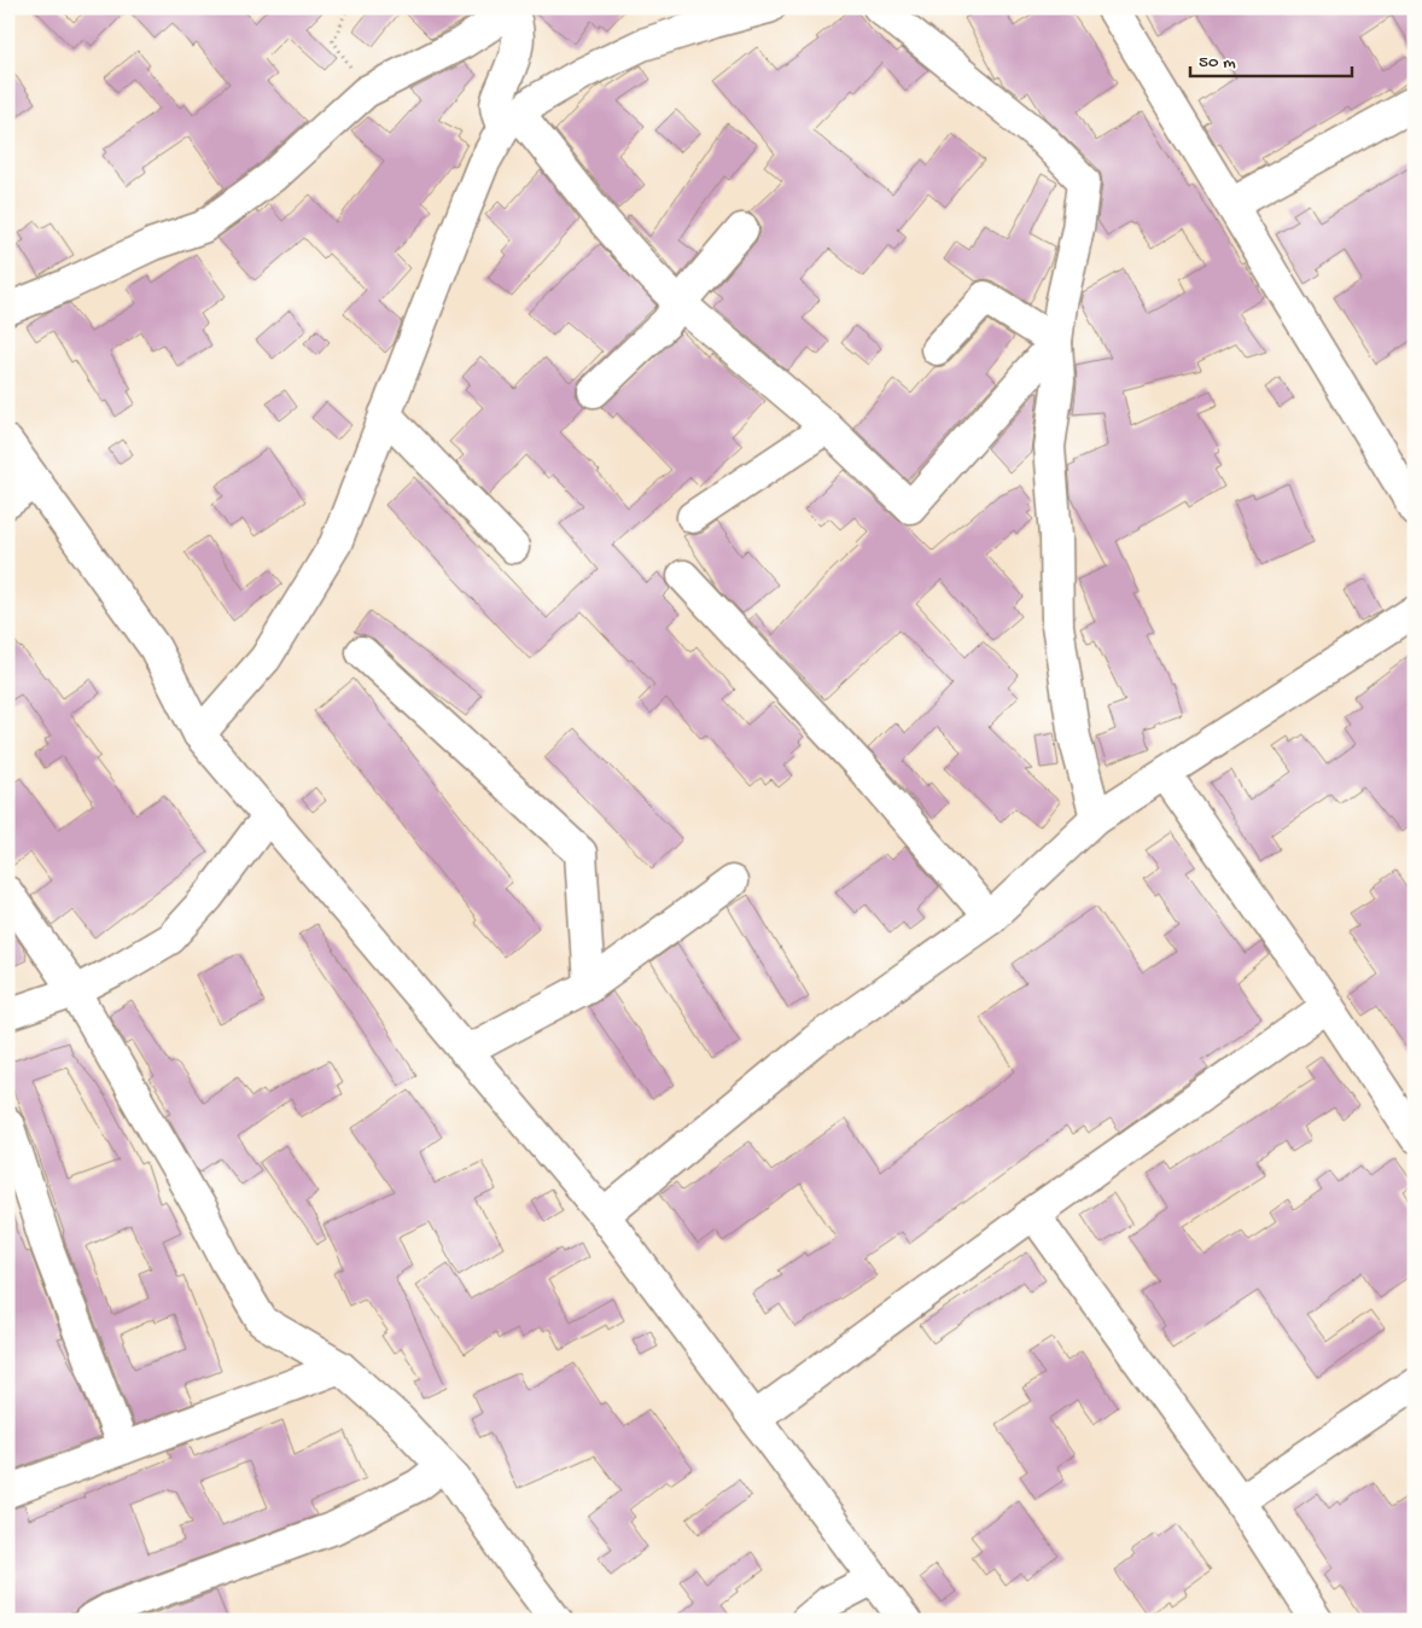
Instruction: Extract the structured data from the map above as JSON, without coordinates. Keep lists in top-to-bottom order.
{
  "scale_bar": "50 m"
}
